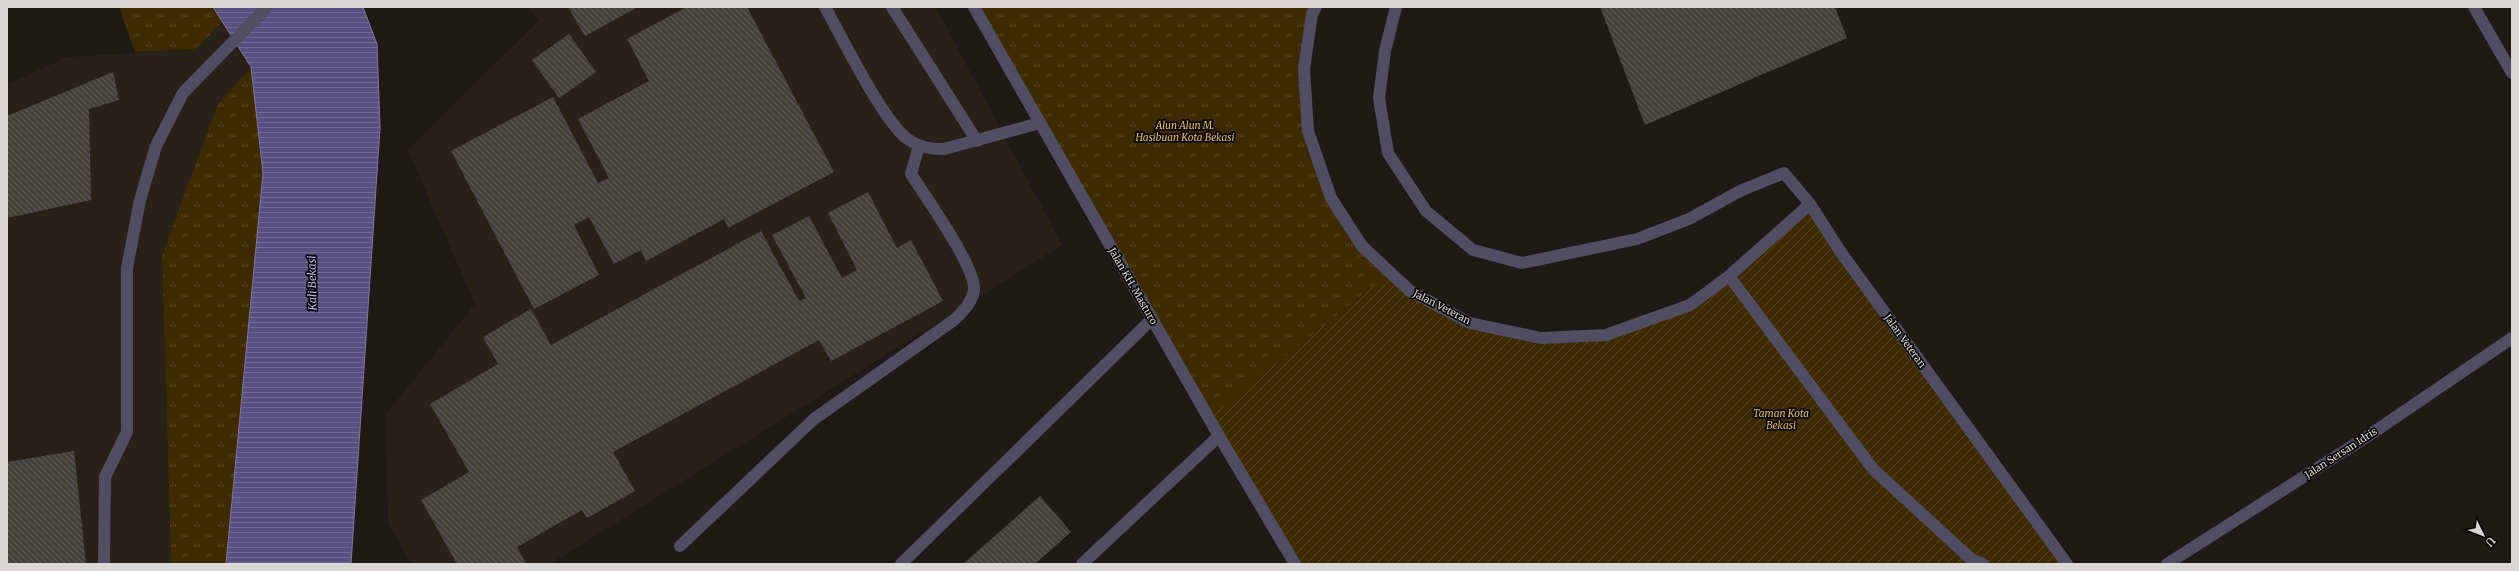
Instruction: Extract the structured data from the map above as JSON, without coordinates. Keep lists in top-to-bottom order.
{
  "streets": {
    "street": ["Jalan KH. Masturo", "Jalan Veteran", "Jalan Sersan Idris"]
  },
  "water": ["Kali Bekasi"],
  "parks": ["Alun Alun M. Hasibuan Kota Bekasi", "Taman Kota Bekasi"],
  "north": "bottom right"
}
